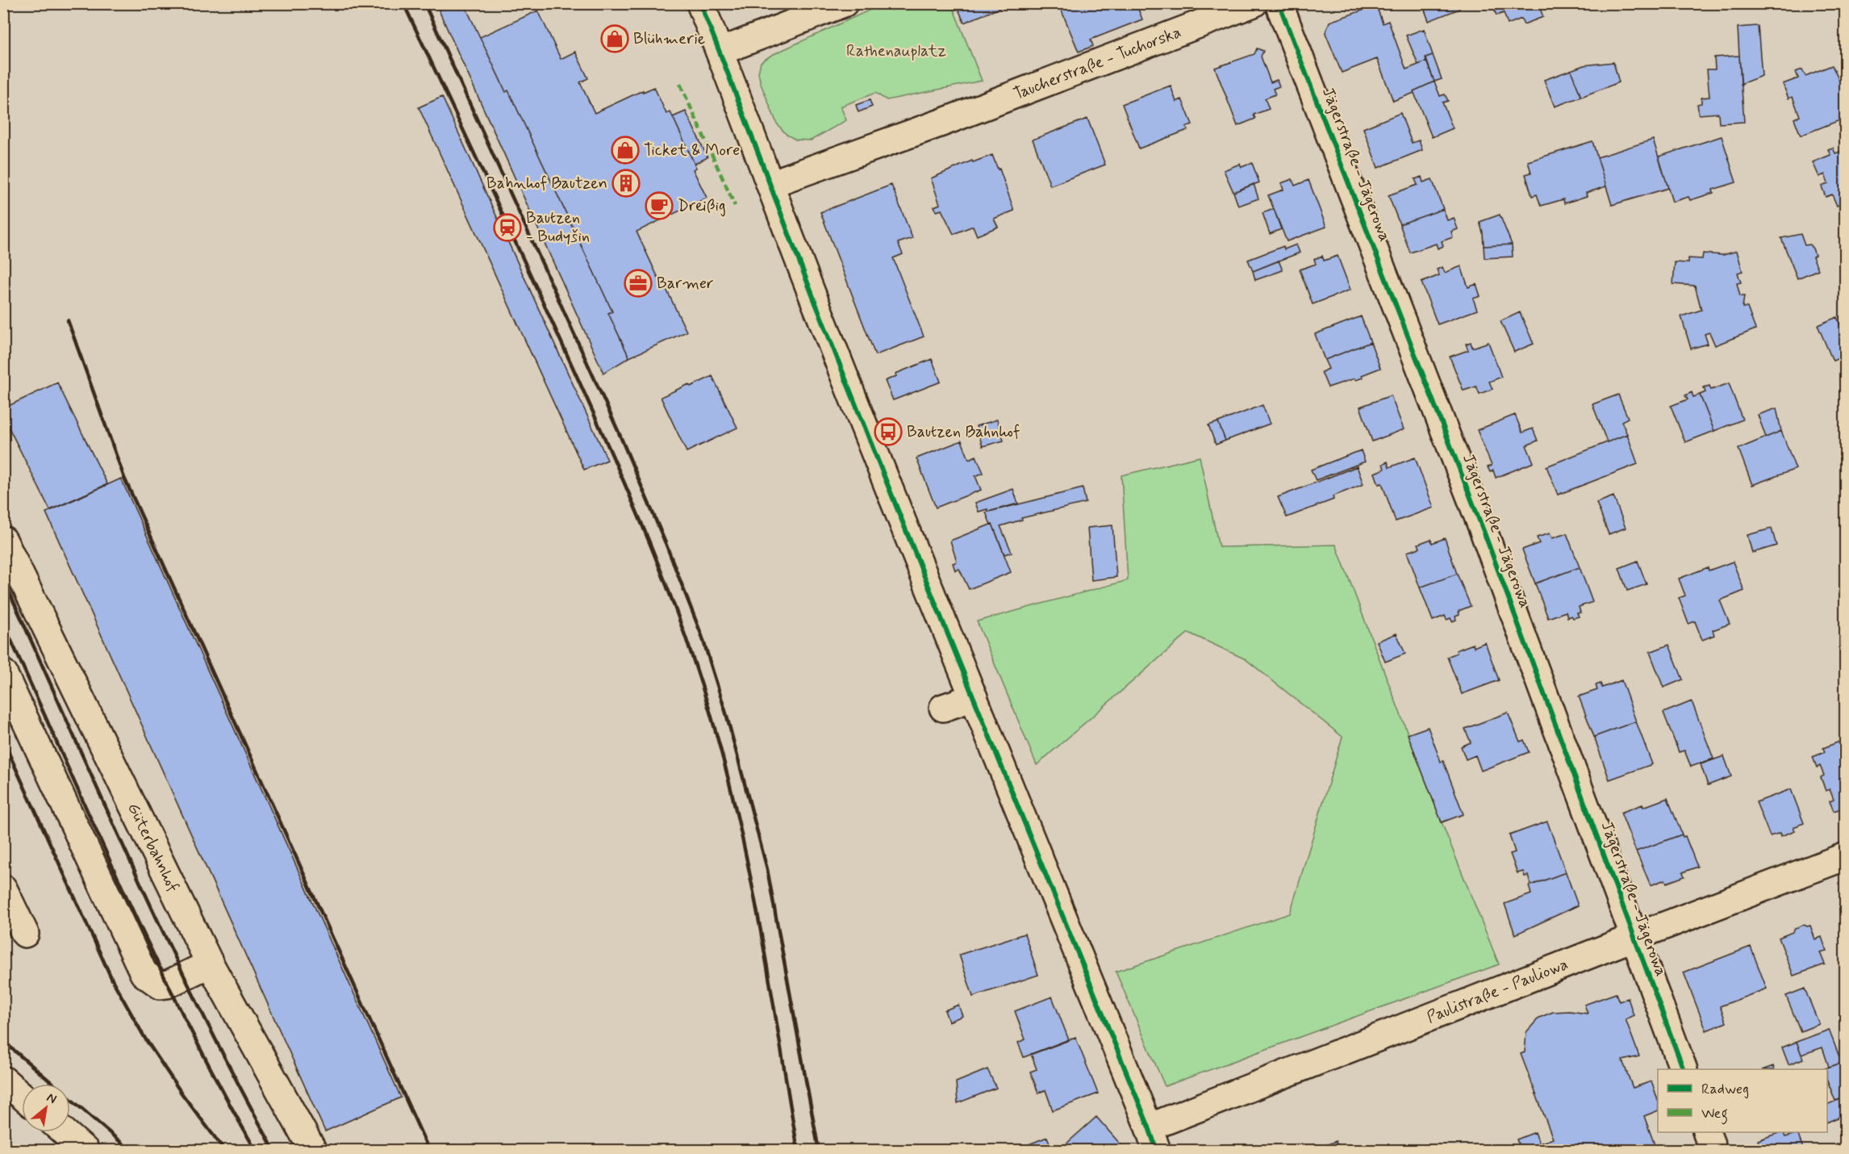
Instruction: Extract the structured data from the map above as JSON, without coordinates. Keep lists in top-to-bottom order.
{
  "streets": {
    "street": [
      "Taucherstraße - Tuchorska",
      "Jägerstraße - Jägerowa",
      "Güterbahnhof",
      "Paulistraße - Pauliowa"
    ]
  },
  "crossings": [
    ["Jägerstraße - Jägerowa", "Paulistraße - Pauliowa"]
  ],
  "parks": ["Rathenauplatz"],
  "places": {
    "shop": ["Blühmerie", "Ticket & More"],
    "building": ["Bahnhof Bautzen"],
    "cafe": ["Dreißig"],
    "station": ["Bautzen - Budyšin"],
    "office": ["Barmer"],
    "bus stop": ["Bautzen Bahnhof"]
  },
  "legend": ["Radweg", "Weg"],
  "north": "top right"
}
